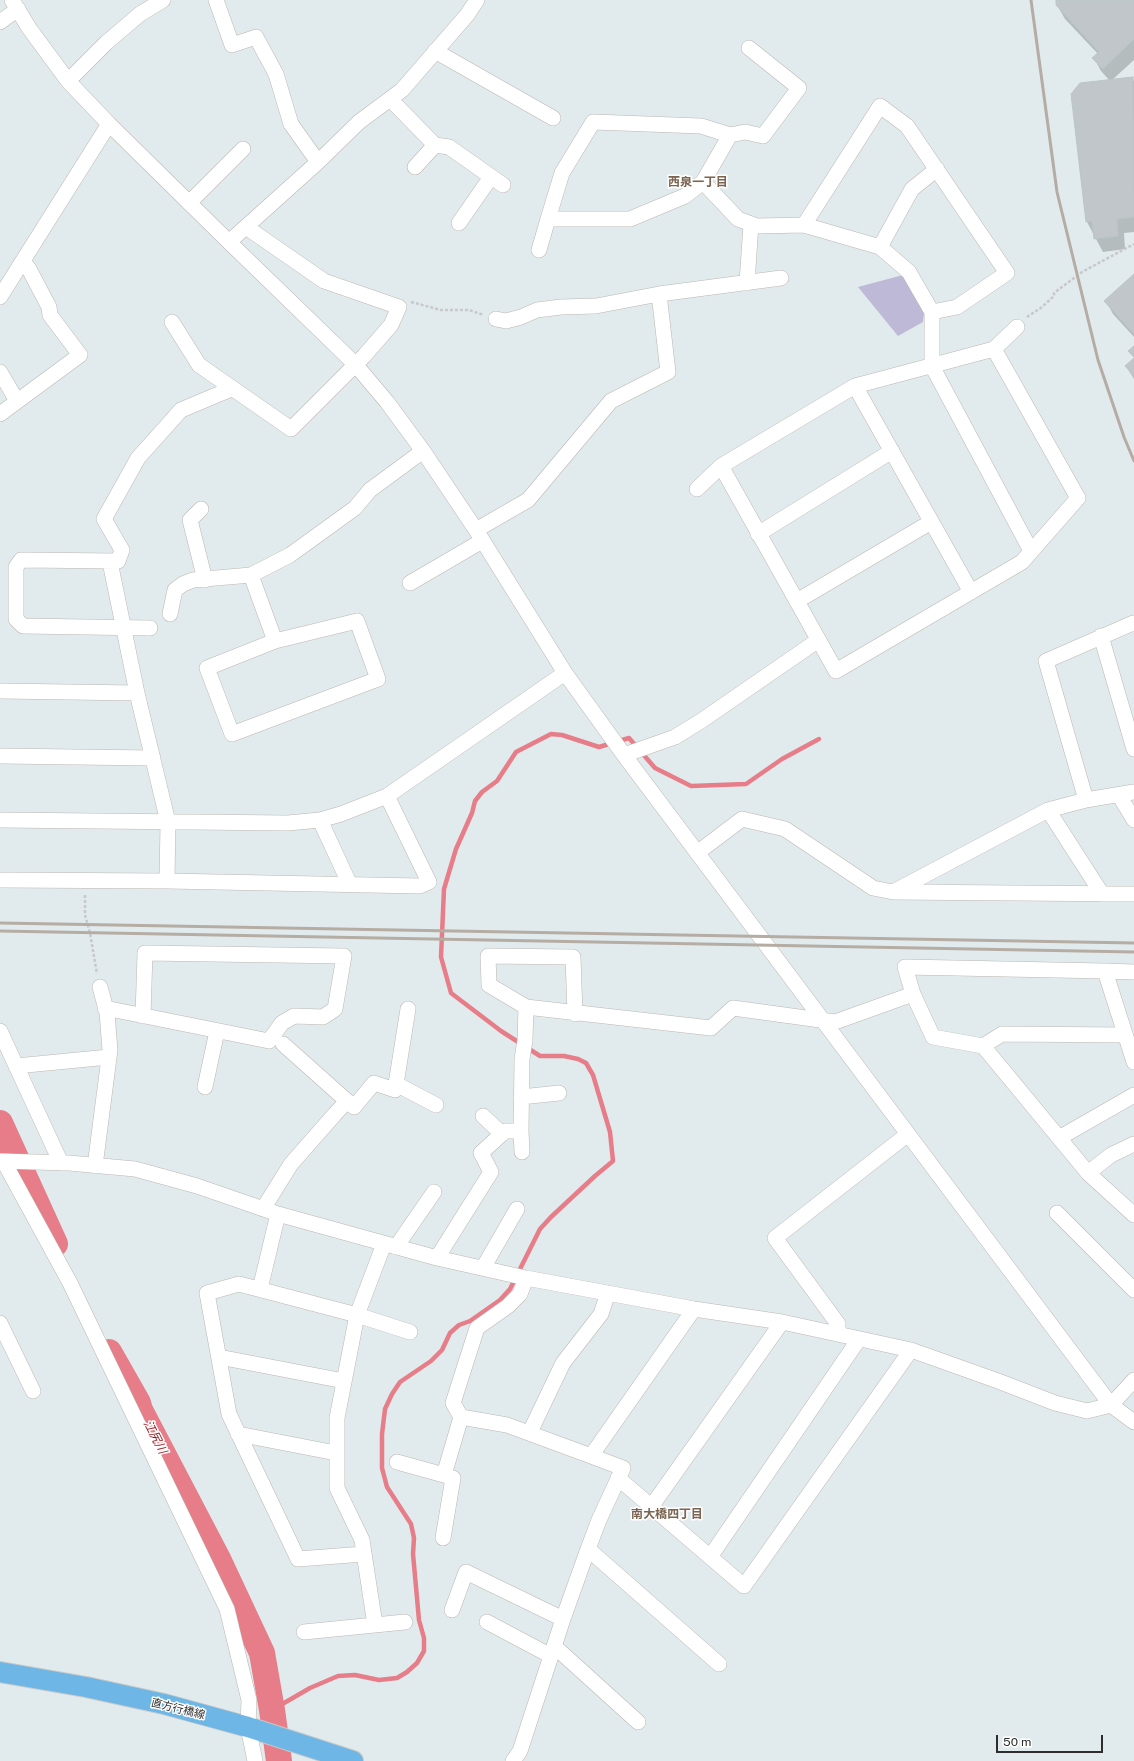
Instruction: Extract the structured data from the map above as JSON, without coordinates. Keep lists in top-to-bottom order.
{
  "streets": {
    "main road": ["直方行橋線"]
  },
  "districts": ["西泉一丁目", "南大橋四丁目"],
  "water": ["江尻川"],
  "scale_bar": "50 m"
}
